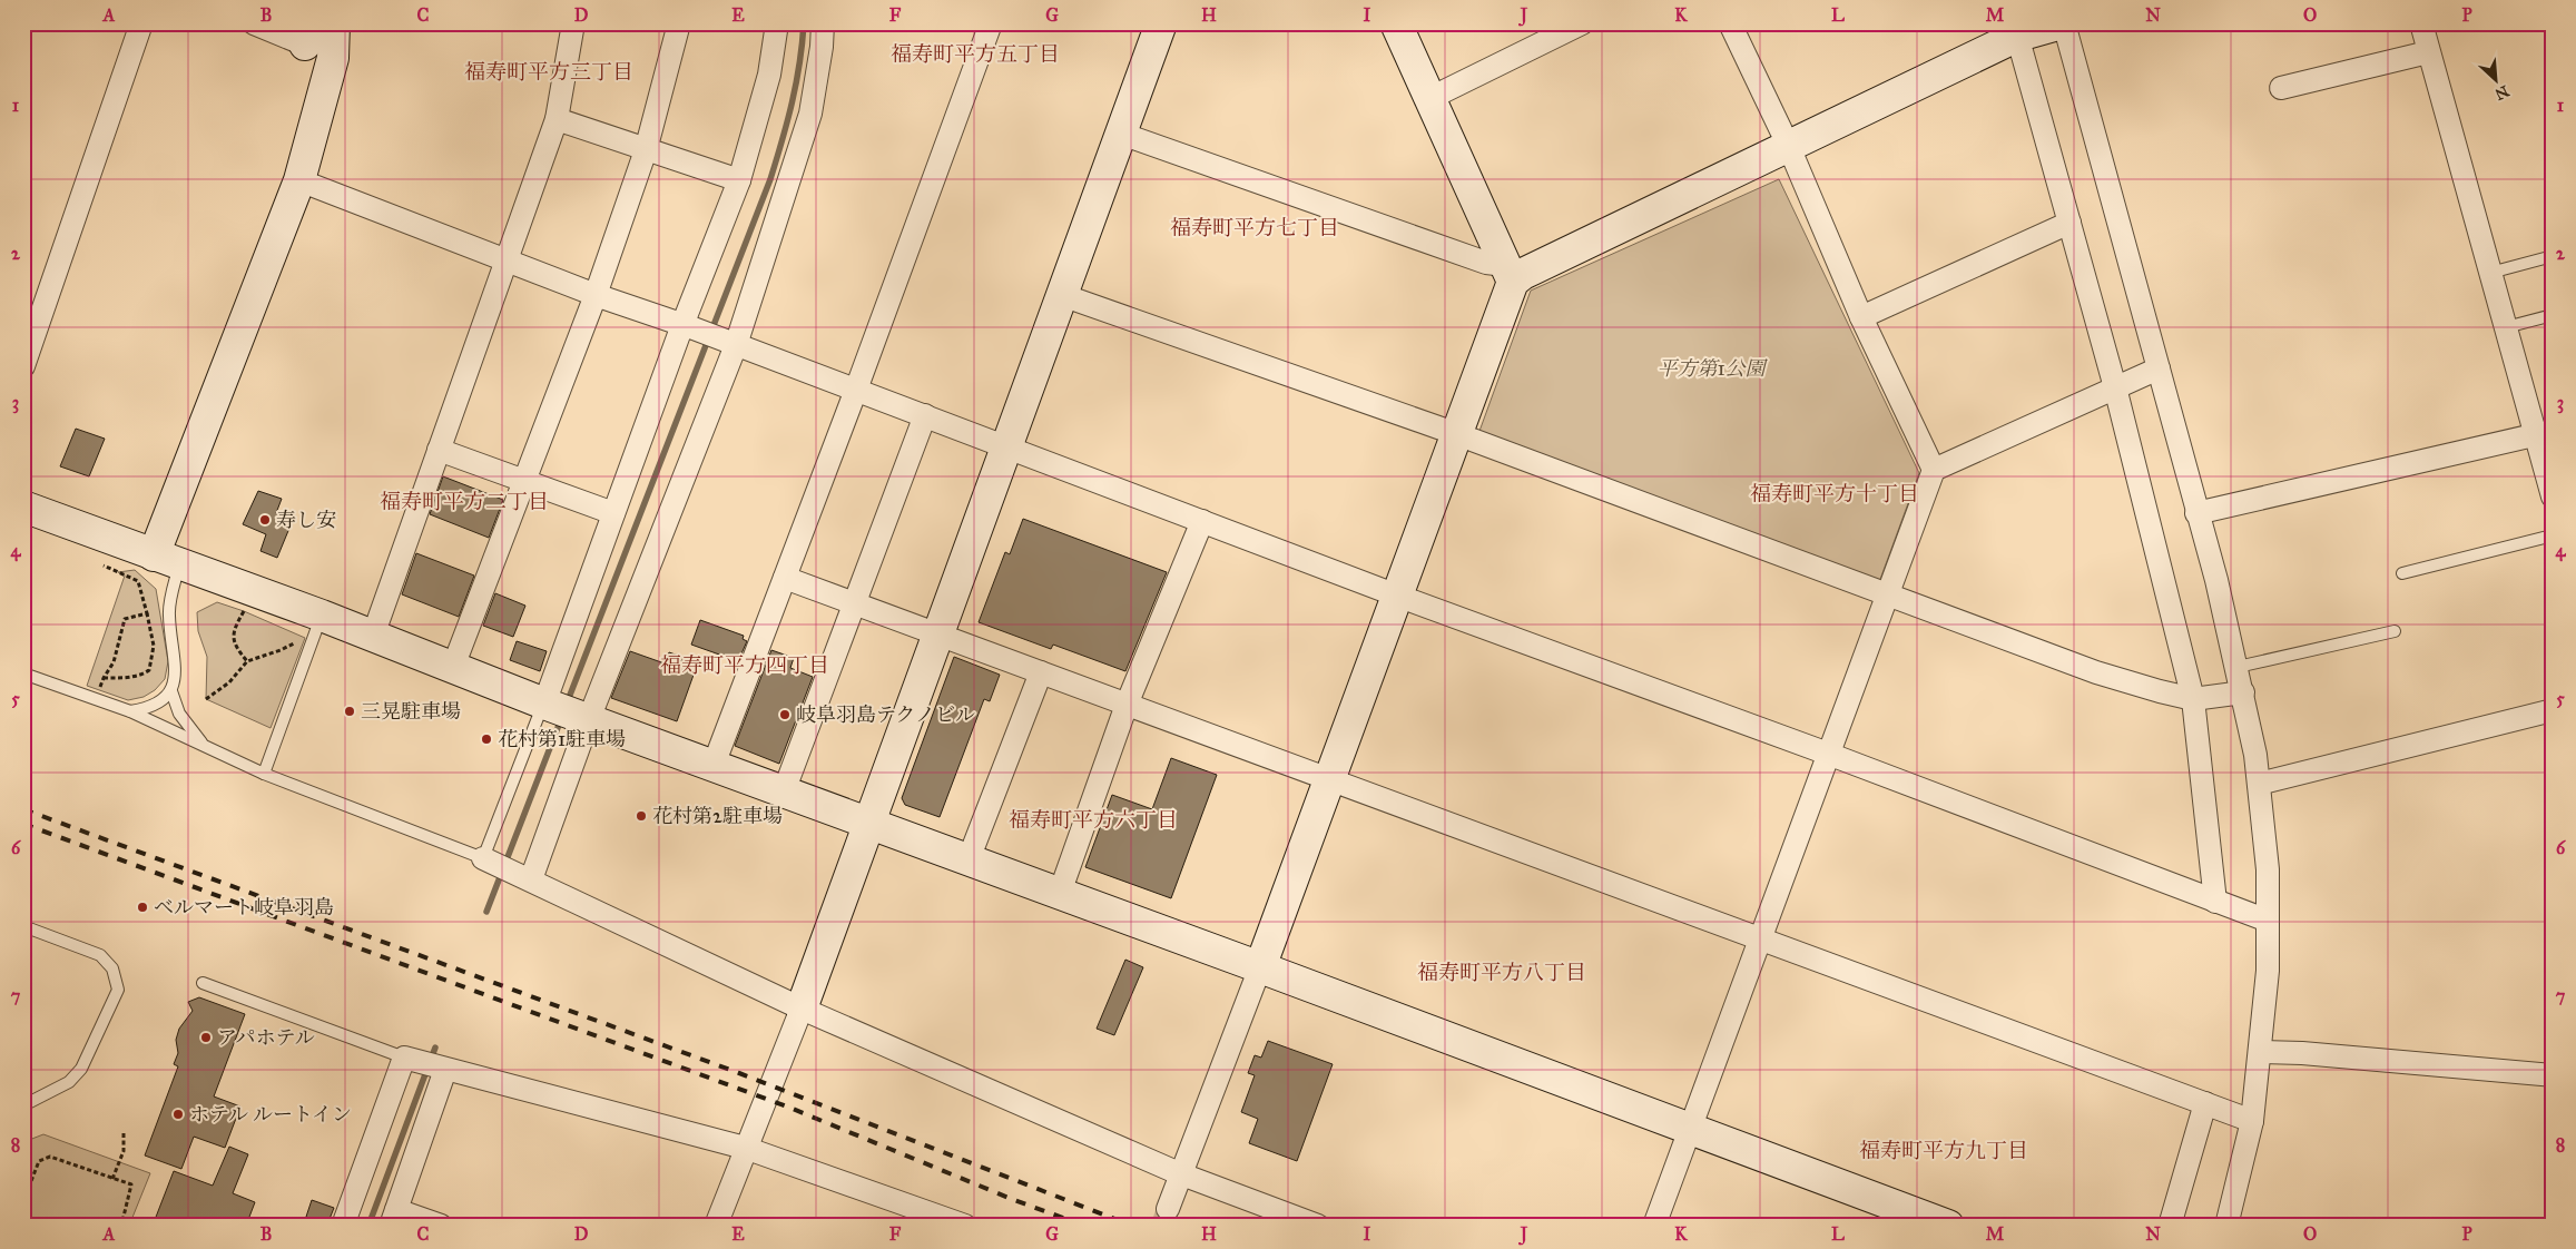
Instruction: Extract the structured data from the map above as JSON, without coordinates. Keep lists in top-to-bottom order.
{
  "districts": [
    "福寿町平方五丁目",
    "福寿町平方三丁目",
    "福寿町平方七丁目",
    "福寿町平方十丁目",
    "福寿町平方二丁目",
    "福寿町平方四丁目",
    "福寿町平方六丁目",
    "福寿町平方八丁目",
    "福寿町平方九丁目"
  ],
  "parks": ["平方第1公園"],
  "places": [
    "寿し安",
    "三晃駐車場",
    "岐阜羽島テクノビル",
    "花村第1駐車場",
    "花村第2駐車場",
    "ベルマート岐阜羽島",
    "アパホテル",
    "ホテル ルートイン"
  ],
  "north": "bottom right",
  "grid": {
    "columns": [
      "A",
      "B",
      "C",
      "D",
      "E",
      "F",
      "G",
      "H",
      "I",
      "J",
      "K",
      "L",
      "M",
      "N",
      "O",
      "P"
    ],
    "rows": [
      "1",
      "2",
      "3",
      "4",
      "5",
      "6",
      "7",
      "8"
    ]
  }
}
